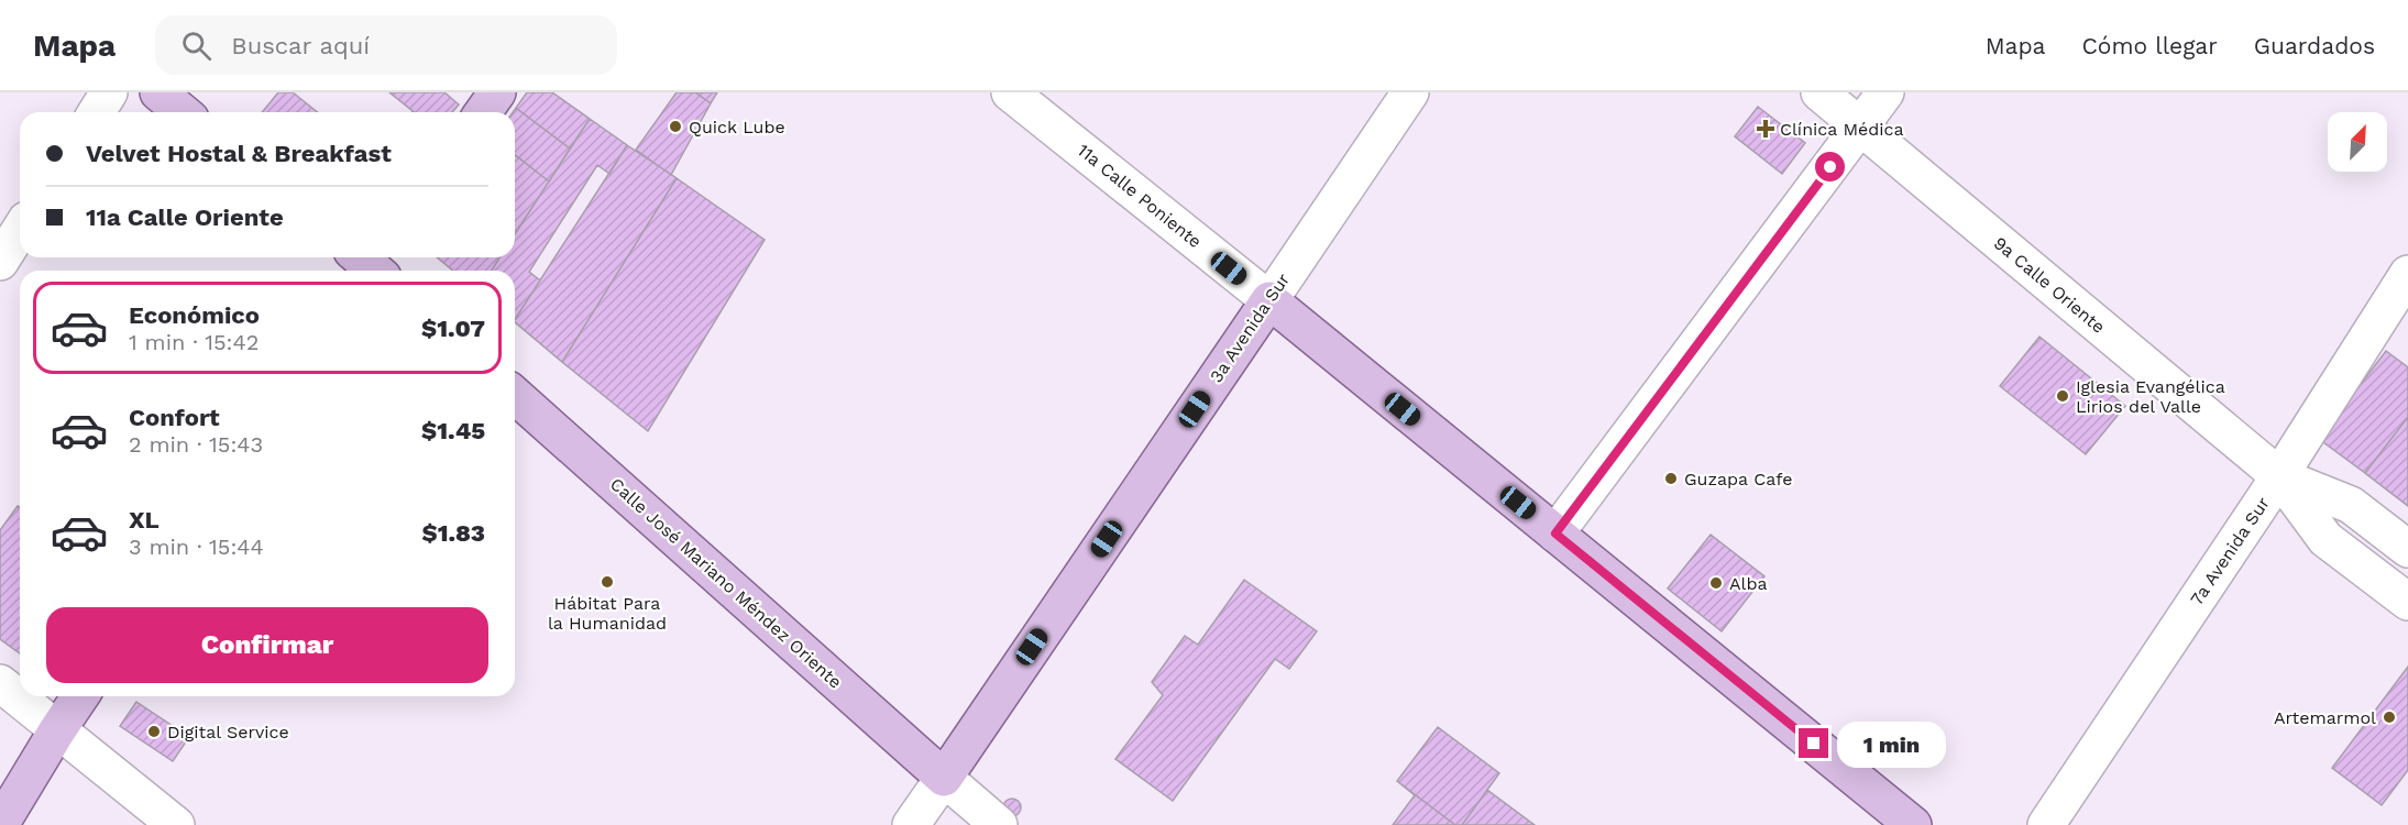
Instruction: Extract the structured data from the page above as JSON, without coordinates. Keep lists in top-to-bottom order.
{
  "streets": {
    "main road": ["3a Avenida Sur", "Calle José Mariano Méndez Oriente"],
    "street": ["11a Calle Poniente", "9a Calle Oriente", "7a Avenida Sur"]
  },
  "crossings": [
    ["11a Calle Poniente", "3a Avenida Sur"],
    ["9a Calle Oriente", "7a Avenida Sur"],
    ["3a Avenida Sur", "Calle José Mariano Méndez Oriente"]
  ],
  "places": {
    "other": [
      "Quick Lube",
      "Iglesia Evangélica Lirios del Valle",
      "Guzapa Cafe",
      "Hábitat Para la Humanidad",
      "Alba",
      "Artemarmol",
      "Digital Service"
    ],
    "health": ["Clínica Médica"]
  },
  "north": "top right",
  "page": {
    "header": "Mapa",
    "search": "Buscar aquí",
    "nav": ["Mapa", "Cómo llegar", "Guardados"],
    "banner": ["Velvet Hostal & Breakfast", "11a Calle Oriente"],
    "list": [
      {
        "name": "Económico",
        "note": "1 min · 15:42",
        "value": "$1.07"
      },
      {
        "name": "Confort",
        "note": "2 min · 15:43",
        "value": "$1.45"
      },
      {
        "name": "XL",
        "note": "3 min · 15:44",
        "value": "$1.83"
      }
    ],
    "buttons": "Confirmar",
    "bubble": "1 min"
  }
}
